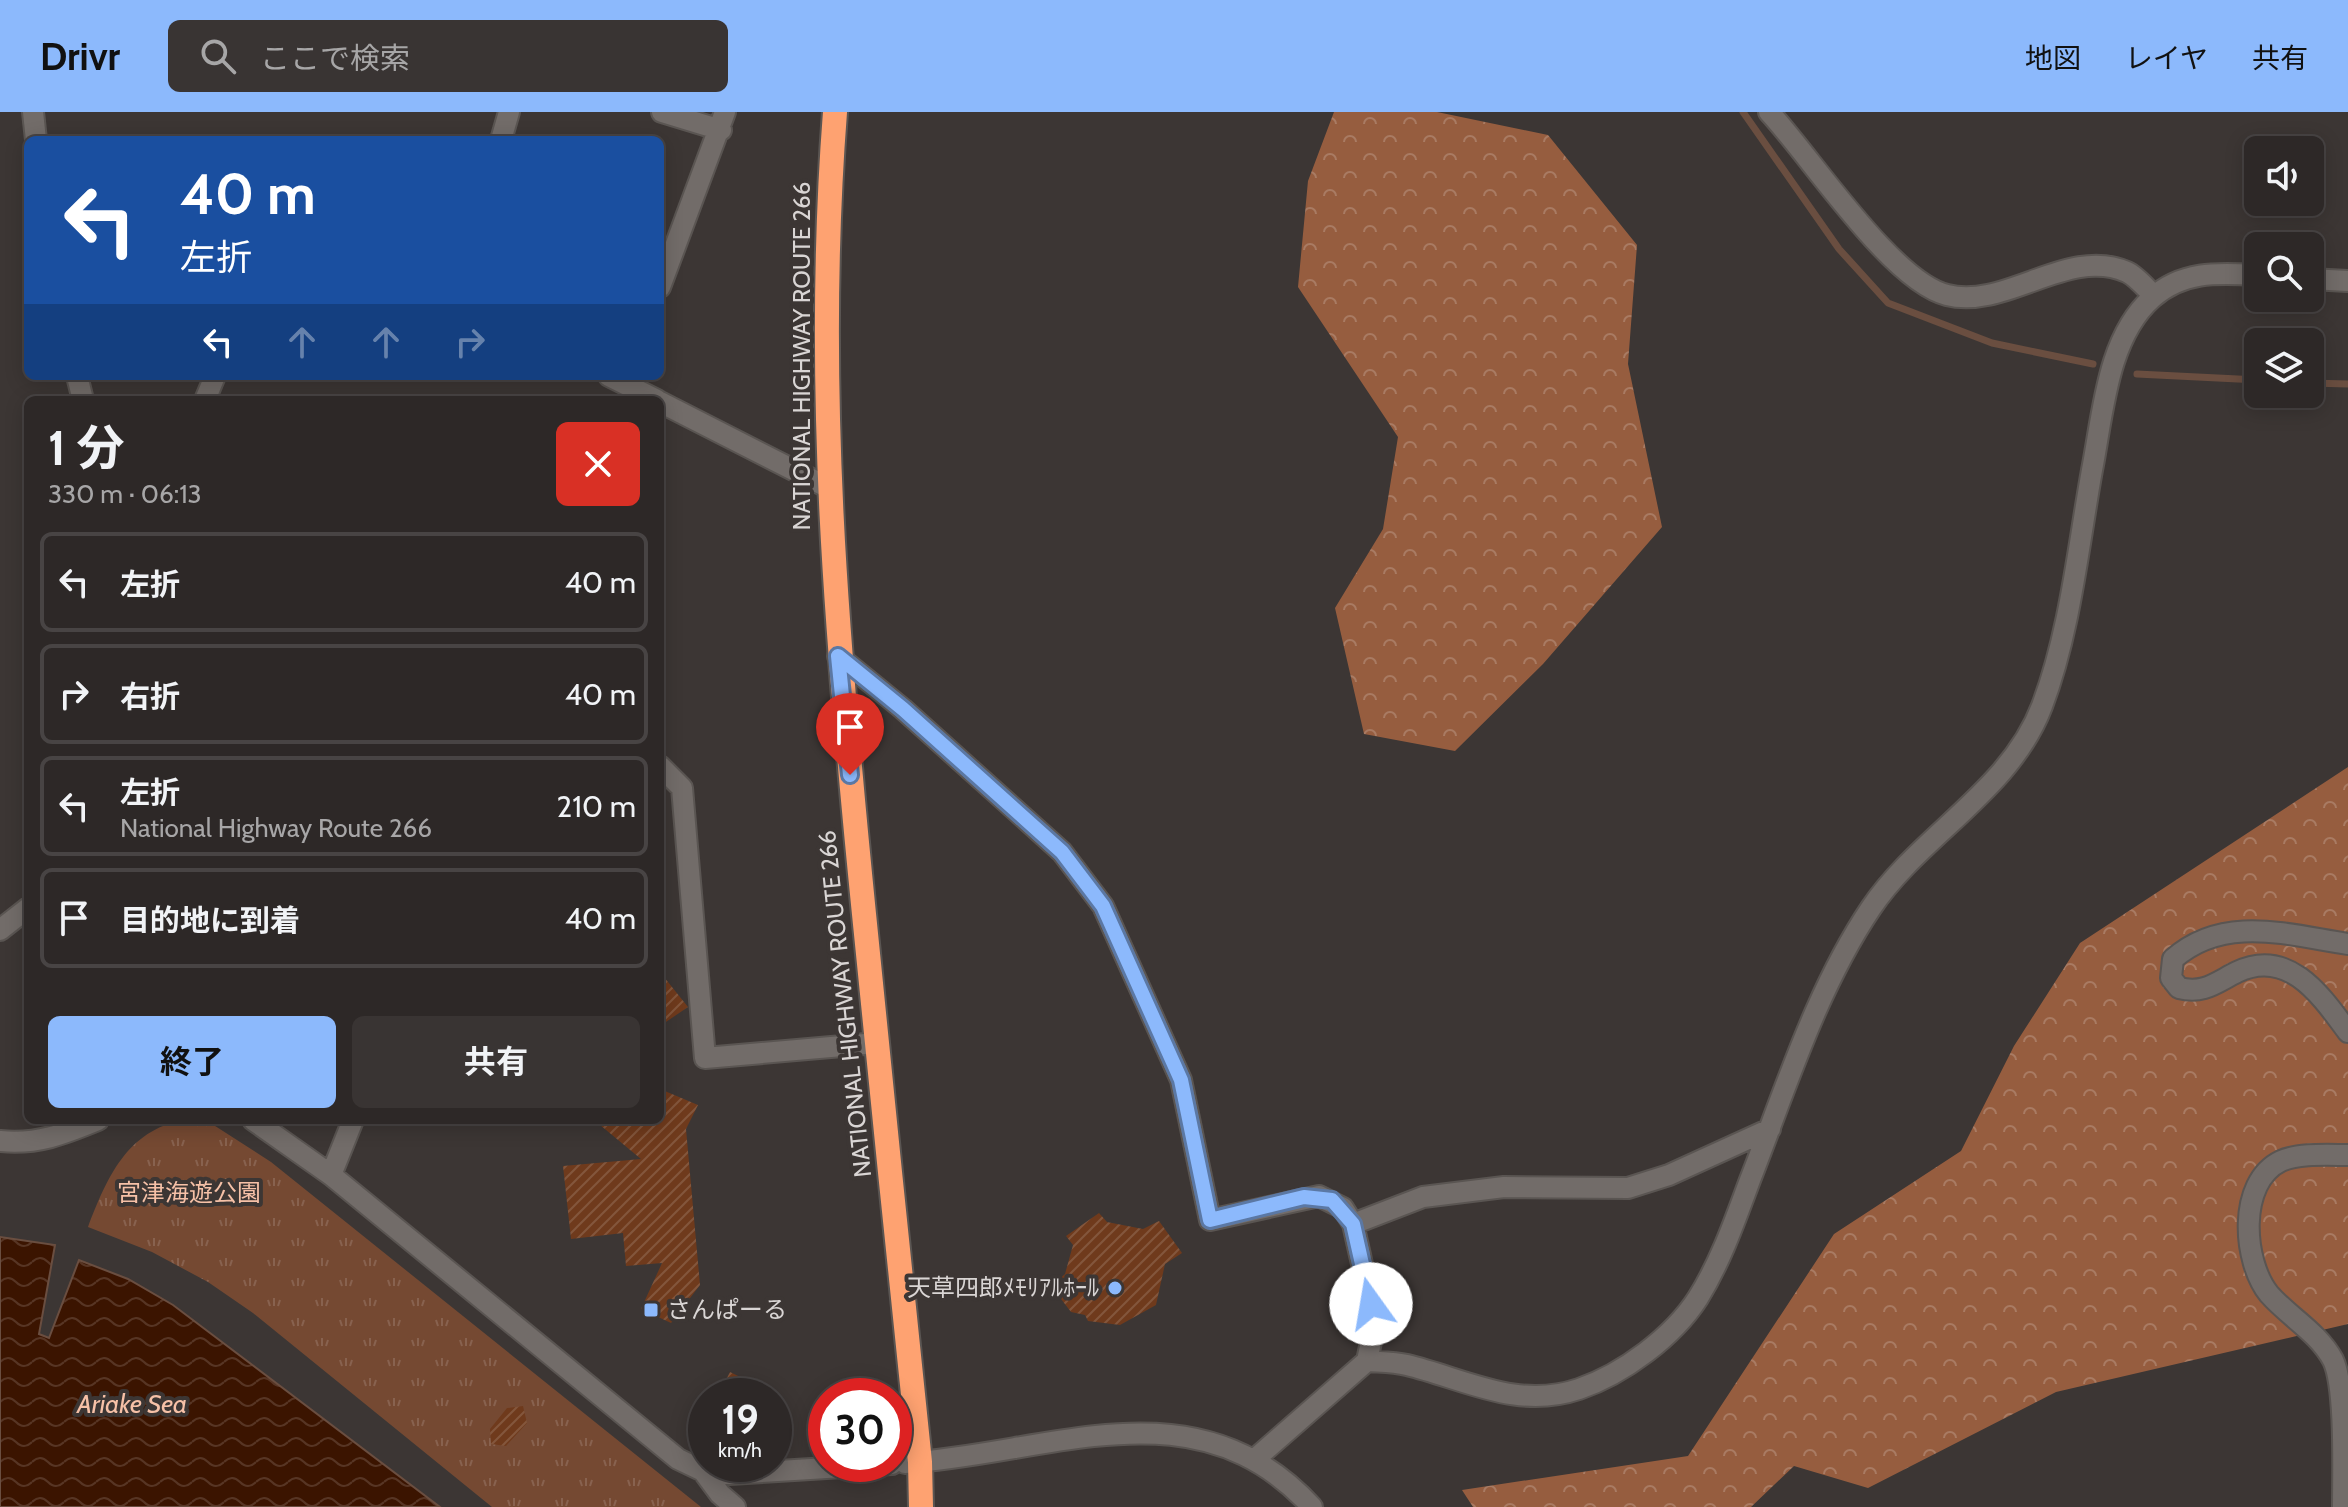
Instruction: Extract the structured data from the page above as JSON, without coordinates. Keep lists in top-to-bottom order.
{
  "streets": {
    "highway": ["NATIONAL HIGHWAY ROUTE 266"]
  },
  "water": ["Ariake Sea"],
  "parks": ["宮津海遊公園"],
  "places": {
    "other": ["天草四郎ﾒﾓﾘｱﾙﾎｰﾙ"],
    "transit": ["さんぱーる"]
  },
  "page": {
    "header": "Drivr",
    "search": "ここで検索",
    "nav": ["地図", "レイヤ", "共有"],
    "turn": ["40 m", "左折"],
    "heading": ["1 分", "330 m · 06:13"],
    "list": [
      {
        "name": "左折",
        "value": "40 m"
      },
      {
        "name": "右折",
        "value": "40 m"
      },
      {
        "name": "左折",
        "note": "National Highway Route 266",
        "value": "210 m"
      },
      {
        "name": "目的地に到着",
        "value": "40 m"
      }
    ],
    "buttons": ["終了", "共有"],
    "speed": "19 km/h",
    "limit": "30"
  }
}
